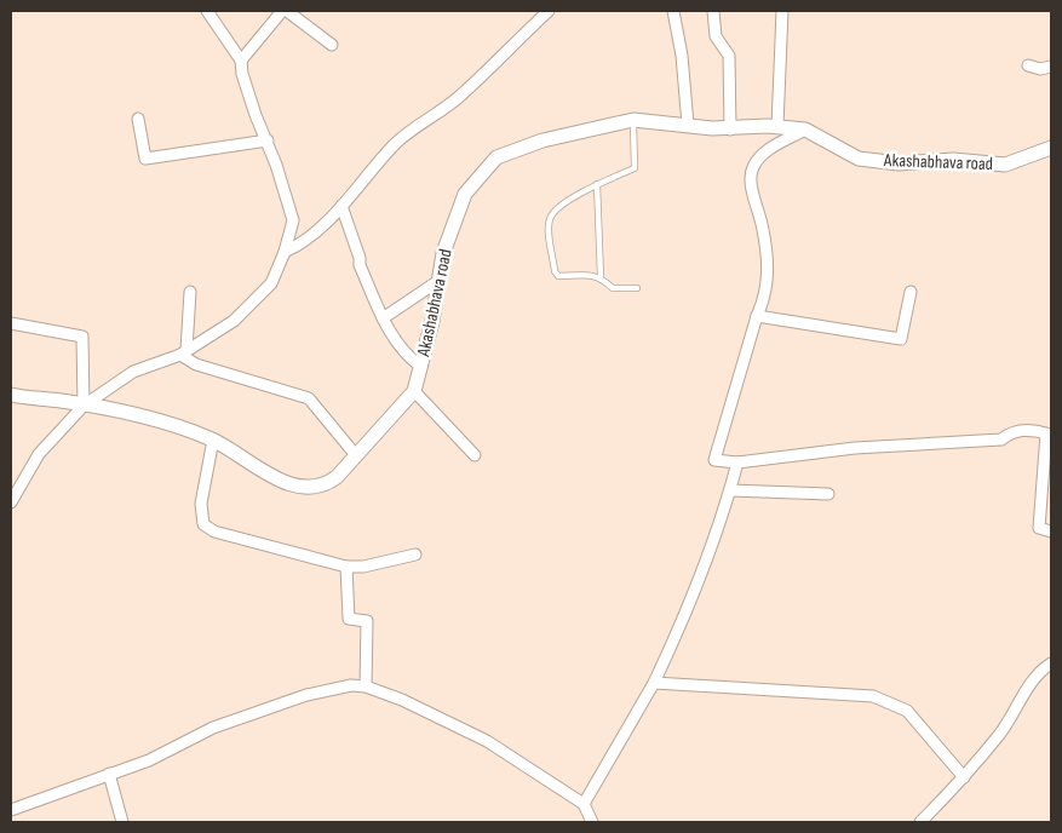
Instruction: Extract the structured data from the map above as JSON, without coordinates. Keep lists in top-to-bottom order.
{
  "streets": {
    "street": ["Akashabhava road"]
  }
}
